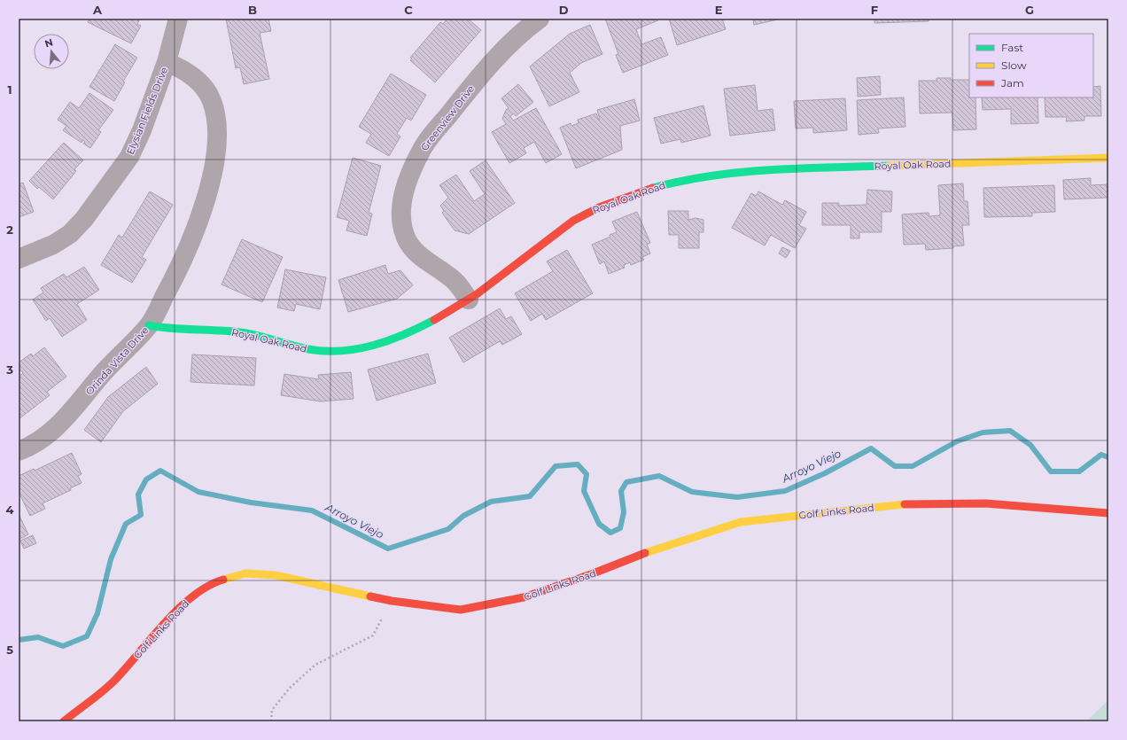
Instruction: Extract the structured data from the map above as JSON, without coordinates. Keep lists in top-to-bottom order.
{
  "streets": {
    "main road": ["Royal Oak Road", "Golf Links Road"],
    "street": ["Elysian Fields Drive", "Greenview Drive", "Orinda Vista Drive"]
  },
  "crossings": [
    ["Elysian Fields Drive", "Orinda Vista Drive"],
    ["Greenview Drive", "Royal Oak Road"],
    ["Royal Oak Road", "Orinda Vista Drive"]
  ],
  "water": ["Arroyo Viejo"],
  "legend": ["Fast", "Slow", "Jam"],
  "north": "top",
  "grid": {
    "columns": [
      "A",
      "B",
      "C",
      "D",
      "E",
      "F",
      "G"
    ],
    "rows": [
      "1",
      "2",
      "3",
      "4",
      "5"
    ]
  }
}
